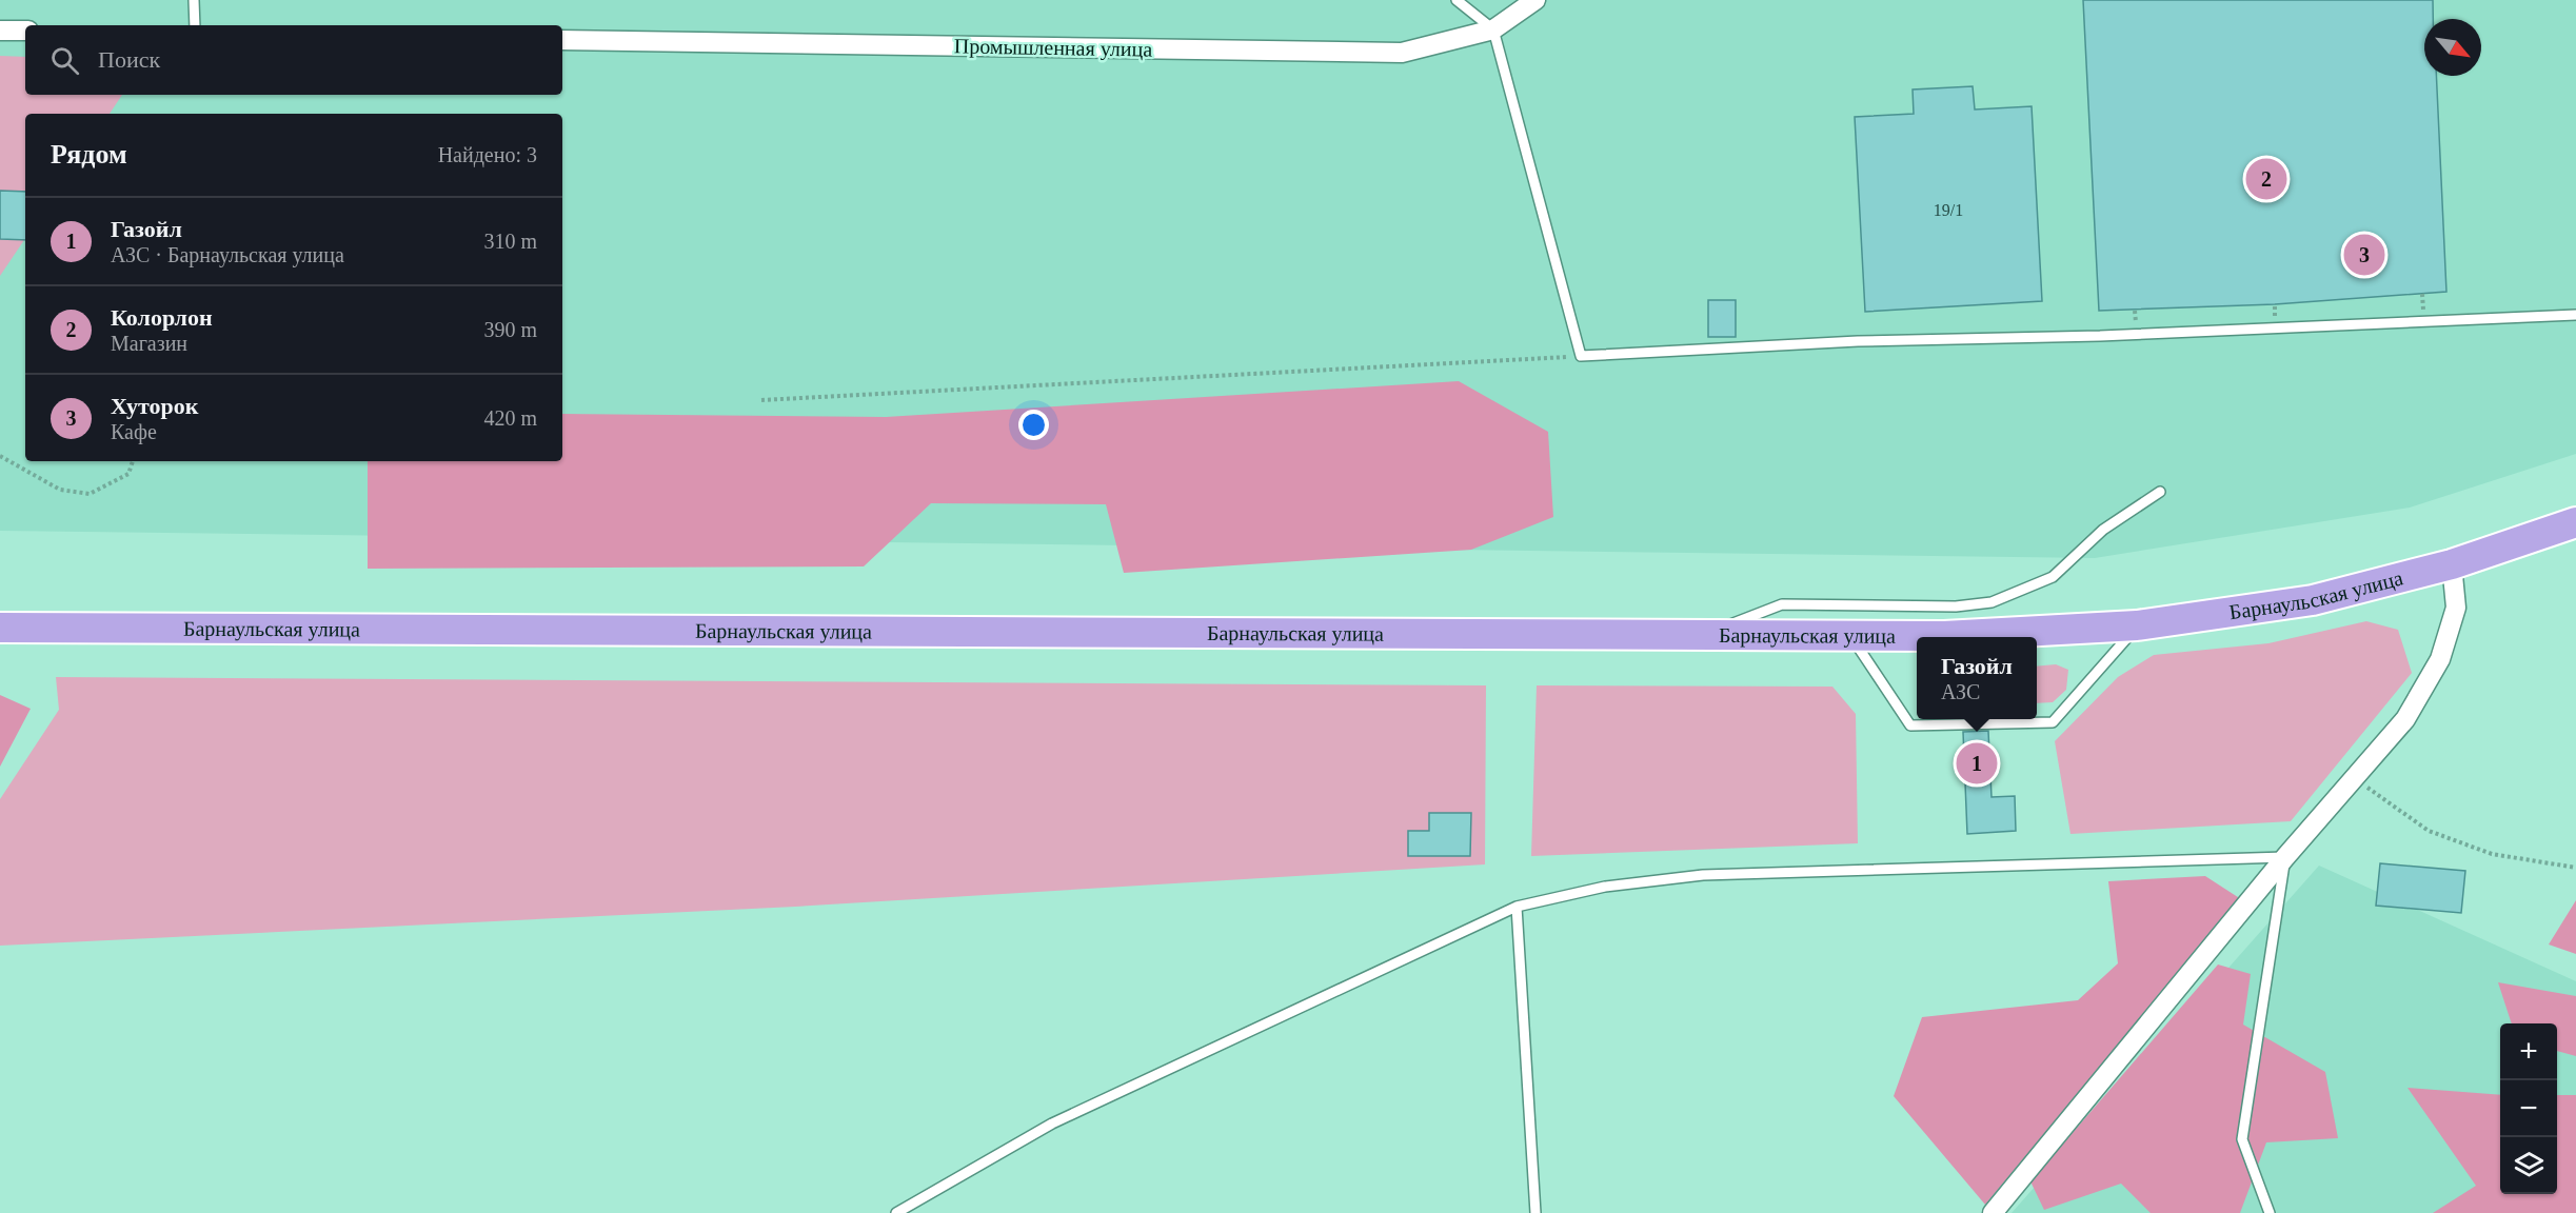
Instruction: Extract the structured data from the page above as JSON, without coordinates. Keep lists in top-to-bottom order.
{
  "streets": {
    "highway": ["Барнаульская улица"],
    "street": ["Промышленная улица"]
  },
  "house_numbers": ["19/1"],
  "north": "bottom right",
  "page": {
    "search": "Поиск",
    "heading": ["Рядом", "Найдено: 3"],
    "pins": ["2", "3", "1"],
    "list": [
      {
        "mark": "1",
        "name": "Газойл",
        "note": "АЗС · Барнаульская улица",
        "value": "310 m"
      },
      {
        "mark": "2",
        "name": "Колорлон",
        "note": "Магазин",
        "value": "390 m"
      },
      {
        "mark": "3",
        "name": "Хуторок",
        "note": "Кафе",
        "value": "420 m"
      }
    ],
    "popup": ["Газойл", "АЗС"],
    "map_buttons": ["+", "−"]
  }
}
